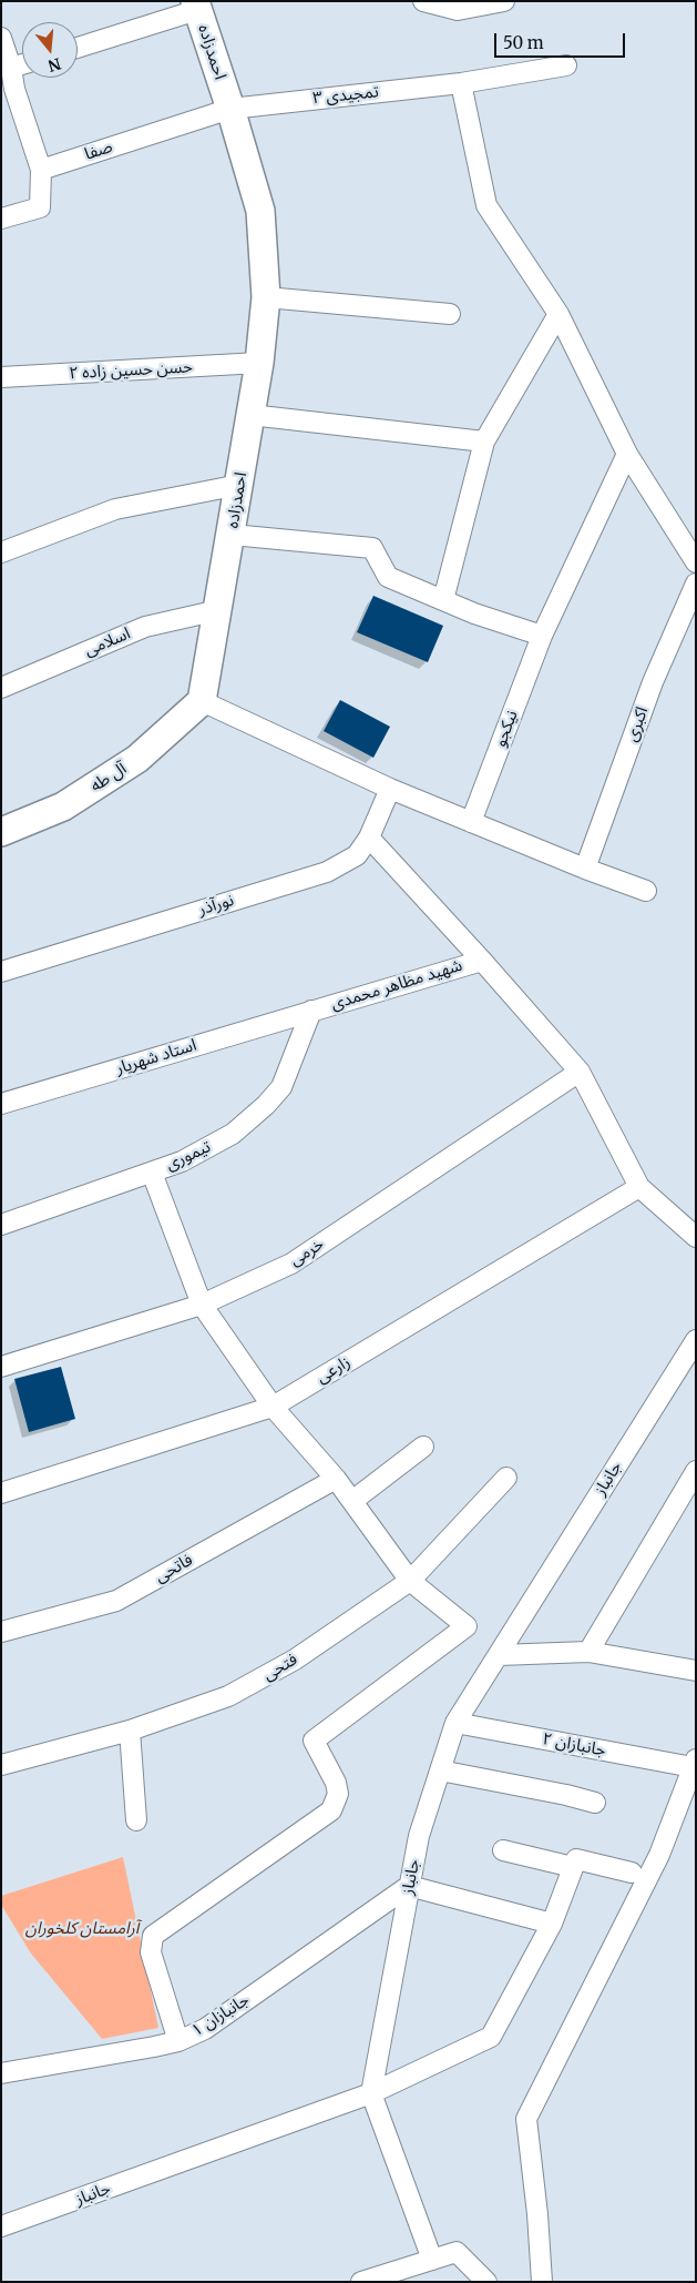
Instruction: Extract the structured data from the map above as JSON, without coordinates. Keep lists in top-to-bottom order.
{
  "streets": {
    "street": [
      "احمدزاده",
      "تمجیدی ۳",
      "صفا",
      "حسن حسین زاده ۲",
      "اسلامی",
      "اکبری",
      "نیکجو",
      "آل طه",
      "نورآذر",
      "شهید مظاهر محمدی",
      "استاد شهریار",
      "تیموری",
      "خرمی",
      "زارعی",
      "جانباز",
      "فاتحی",
      "فتحی",
      "جانبازان ۲",
      "جانبازان ۱"
    ]
  },
  "crossings": [
    ["احمدزاده", "تمجیدی ۳"],
    ["احمدزاده", "صفا"],
    ["احمدزاده", "حسن حسین زاده ۲"],
    ["احمدزاده", "اسلامی"],
    ["احمدزاده", "آل طه"],
    ["تمجیدی ۳", "صفا"],
    ["شهید مظاهر محمدی", "استاد شهریار"],
    ["شهید مظاهر محمدی", "تیموری"],
    ["استاد شهریار", "تیموری"],
    ["جانباز", "جانبازان ۲"],
    ["جانباز", "جانبازان ۱"]
  ],
  "parks": ["آرامستان کلخوران"],
  "scale_bar": "50 m",
  "north": "bottom"
}
